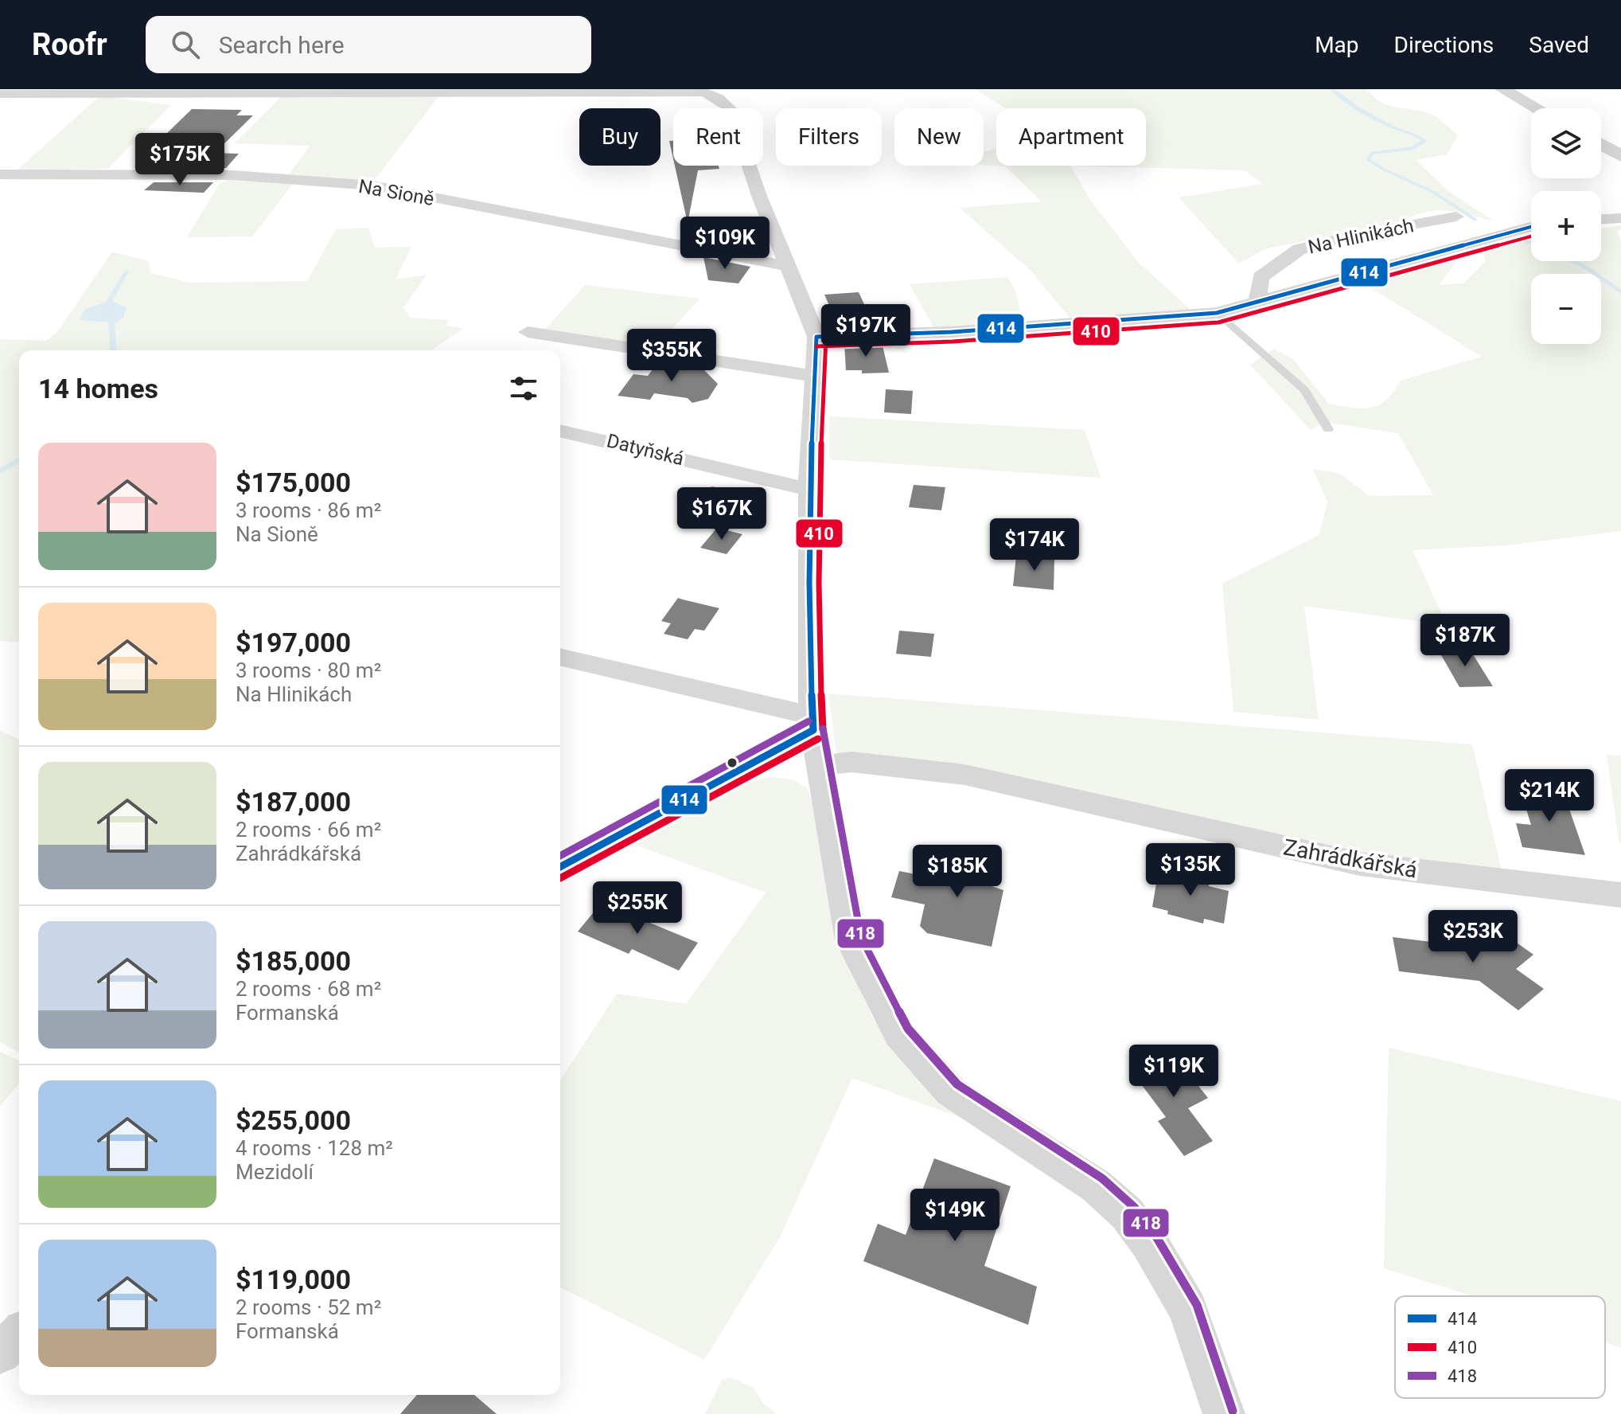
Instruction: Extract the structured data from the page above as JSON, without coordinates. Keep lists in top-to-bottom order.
{
  "streets": {
    "street": [
      "Na Sioně",
      "Na Hlinikách",
      "Datyňská",
      "Zahrádkářská"
    ]
  },
  "lines": ["transit line 414", "transit line 410", "transit line 418"],
  "legend": ["414", "410", "418"],
  "page": {
    "header": "Roofr",
    "search": "Search here",
    "nav": ["Map", "Directions", "Saved"],
    "map_buttons": ["+", "−"],
    "chip": [
      "Buy",
      "Rent",
      "Filters",
      "New",
      "Apartment"
    ],
    "price": [
      "$175K",
      "$109K",
      "$197K",
      "$355K",
      "$167K",
      "$174K",
      "$187K",
      "$214K",
      "$135K",
      "$185K",
      "$255K",
      "$253K",
      "$119K",
      "$149K"
    ],
    "heading": "14 homes",
    "list": [
      {
        "name": "$175,000",
        "note": "3 rooms · 86 m² · Na Sioně"
      },
      {
        "name": "$197,000",
        "note": "3 rooms · 80 m² · Na Hlinikách"
      },
      {
        "name": "$187,000",
        "note": "2 rooms · 66 m² · Zahrádkářská"
      },
      {
        "name": "$185,000",
        "note": "2 rooms · 68 m² · Formanská"
      },
      {
        "name": "$255,000",
        "note": "4 rooms · 128 m² · Mezidolí"
      },
      {
        "name": "$119,000",
        "note": "2 rooms · 52 m² · Formanská"
      }
    ]
  }
}
